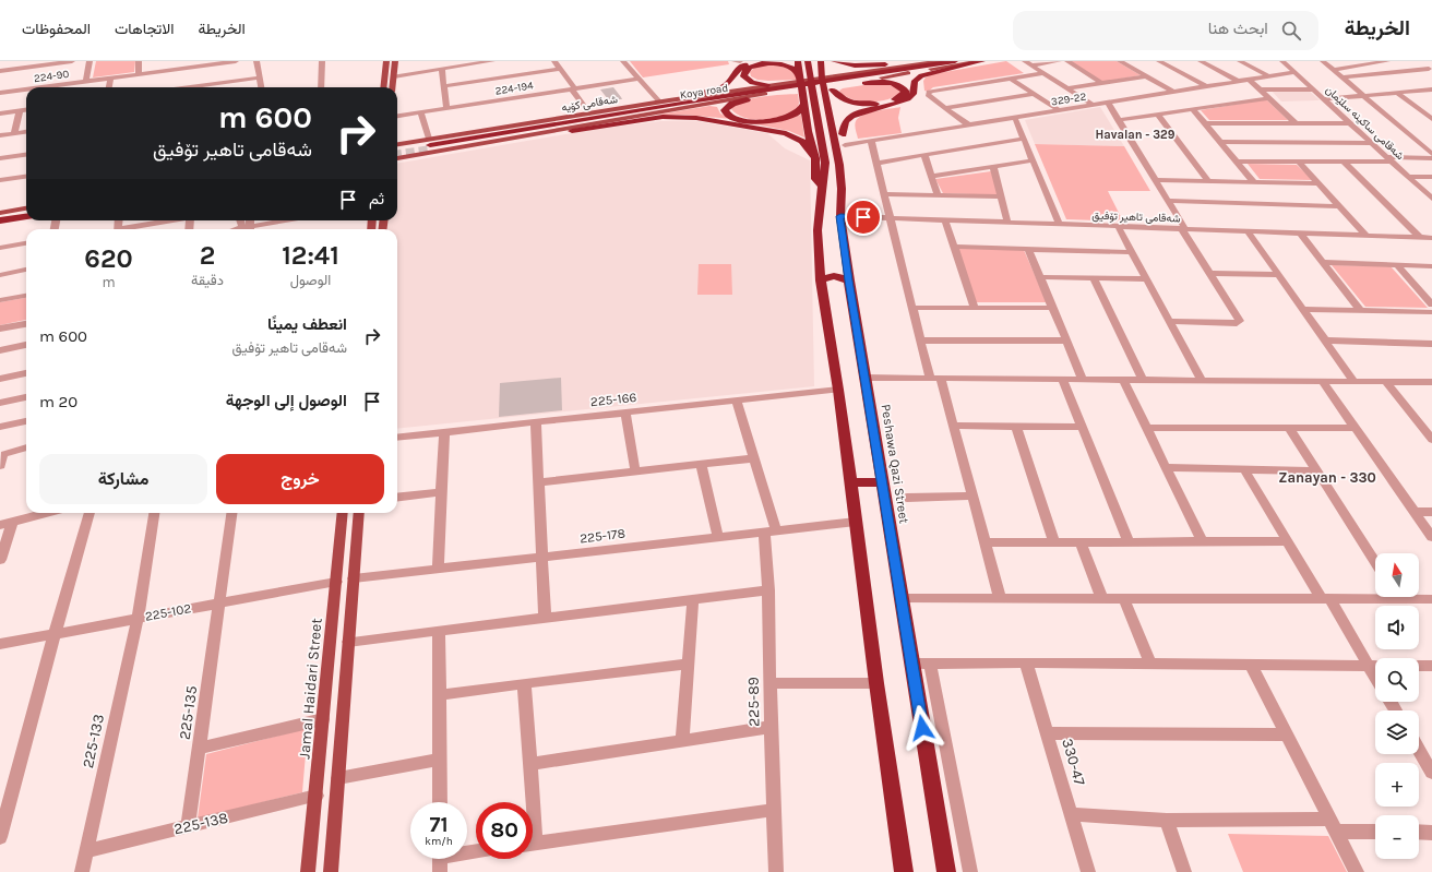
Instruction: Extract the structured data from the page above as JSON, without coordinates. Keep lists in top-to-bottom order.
{
  "streets": {
    "highway": ["Koya road", "Peshawa Qazi Street"],
    "main road": ["شەقامی کۆیە", "Jamal Haidari Street"],
    "street": [
      "224-90",
      "224-194",
      "329-22",
      "شەقامی ساکینە سلێمان",
      "شەقامی تاهیر تۆفیق",
      "225-166",
      "225-178",
      "225-102",
      "225-89",
      "225-135",
      "225-133",
      "330-47",
      "225-138"
    ]
  },
  "crossings": [
    ["Koya road", "شەقامی کۆیە"],
    ["Koya road", "Peshawa Qazi Street"],
    ["329-22", "شەقامی ساکینە سلێمان"],
    ["شەقامی تاهیر تۆفیق", "Peshawa Qazi Street"],
    ["225-166", "Peshawa Qazi Street"],
    ["225-166", "225-89"],
    ["Peshawa Qazi Street", "225-178"],
    ["225-178", "225-89"],
    ["225-102", "Jamal Haidari Street"],
    ["225-102", "225-135"],
    ["225-102", "225-133"],
    ["Jamal Haidari Street", "225-138"],
    ["225-135", "225-138"],
    ["225-133", "225-138"]
  ],
  "districts": ["Havalan - 329", "Zanayan - 330"],
  "north": "top",
  "page": {
    "header": "الخريطة",
    "search": "ابحث هنا",
    "nav": ["الخريطة", "الاتجاهات", "المحفوظات"],
    "turn": ["600 m", "شەقامی تاهیر تۆفیق"],
    "then": "ثم",
    "eta": [
      "12:41",
      "الوصول",
      "2",
      "دقيقة",
      "620",
      "m"
    ],
    "list": [
      {
        "name": "انعطف يمينًا",
        "note": "شەقامی تاهیر تۆفیق",
        "value": "600 m"
      },
      {
        "name": "الوصول إلى الوجهة",
        "value": "20 m"
      }
    ],
    "buttons": ["خروج", "مشاركة"],
    "map_buttons": ["+", "−"],
    "speed": "71 km/h",
    "limit": "80"
  }
}
